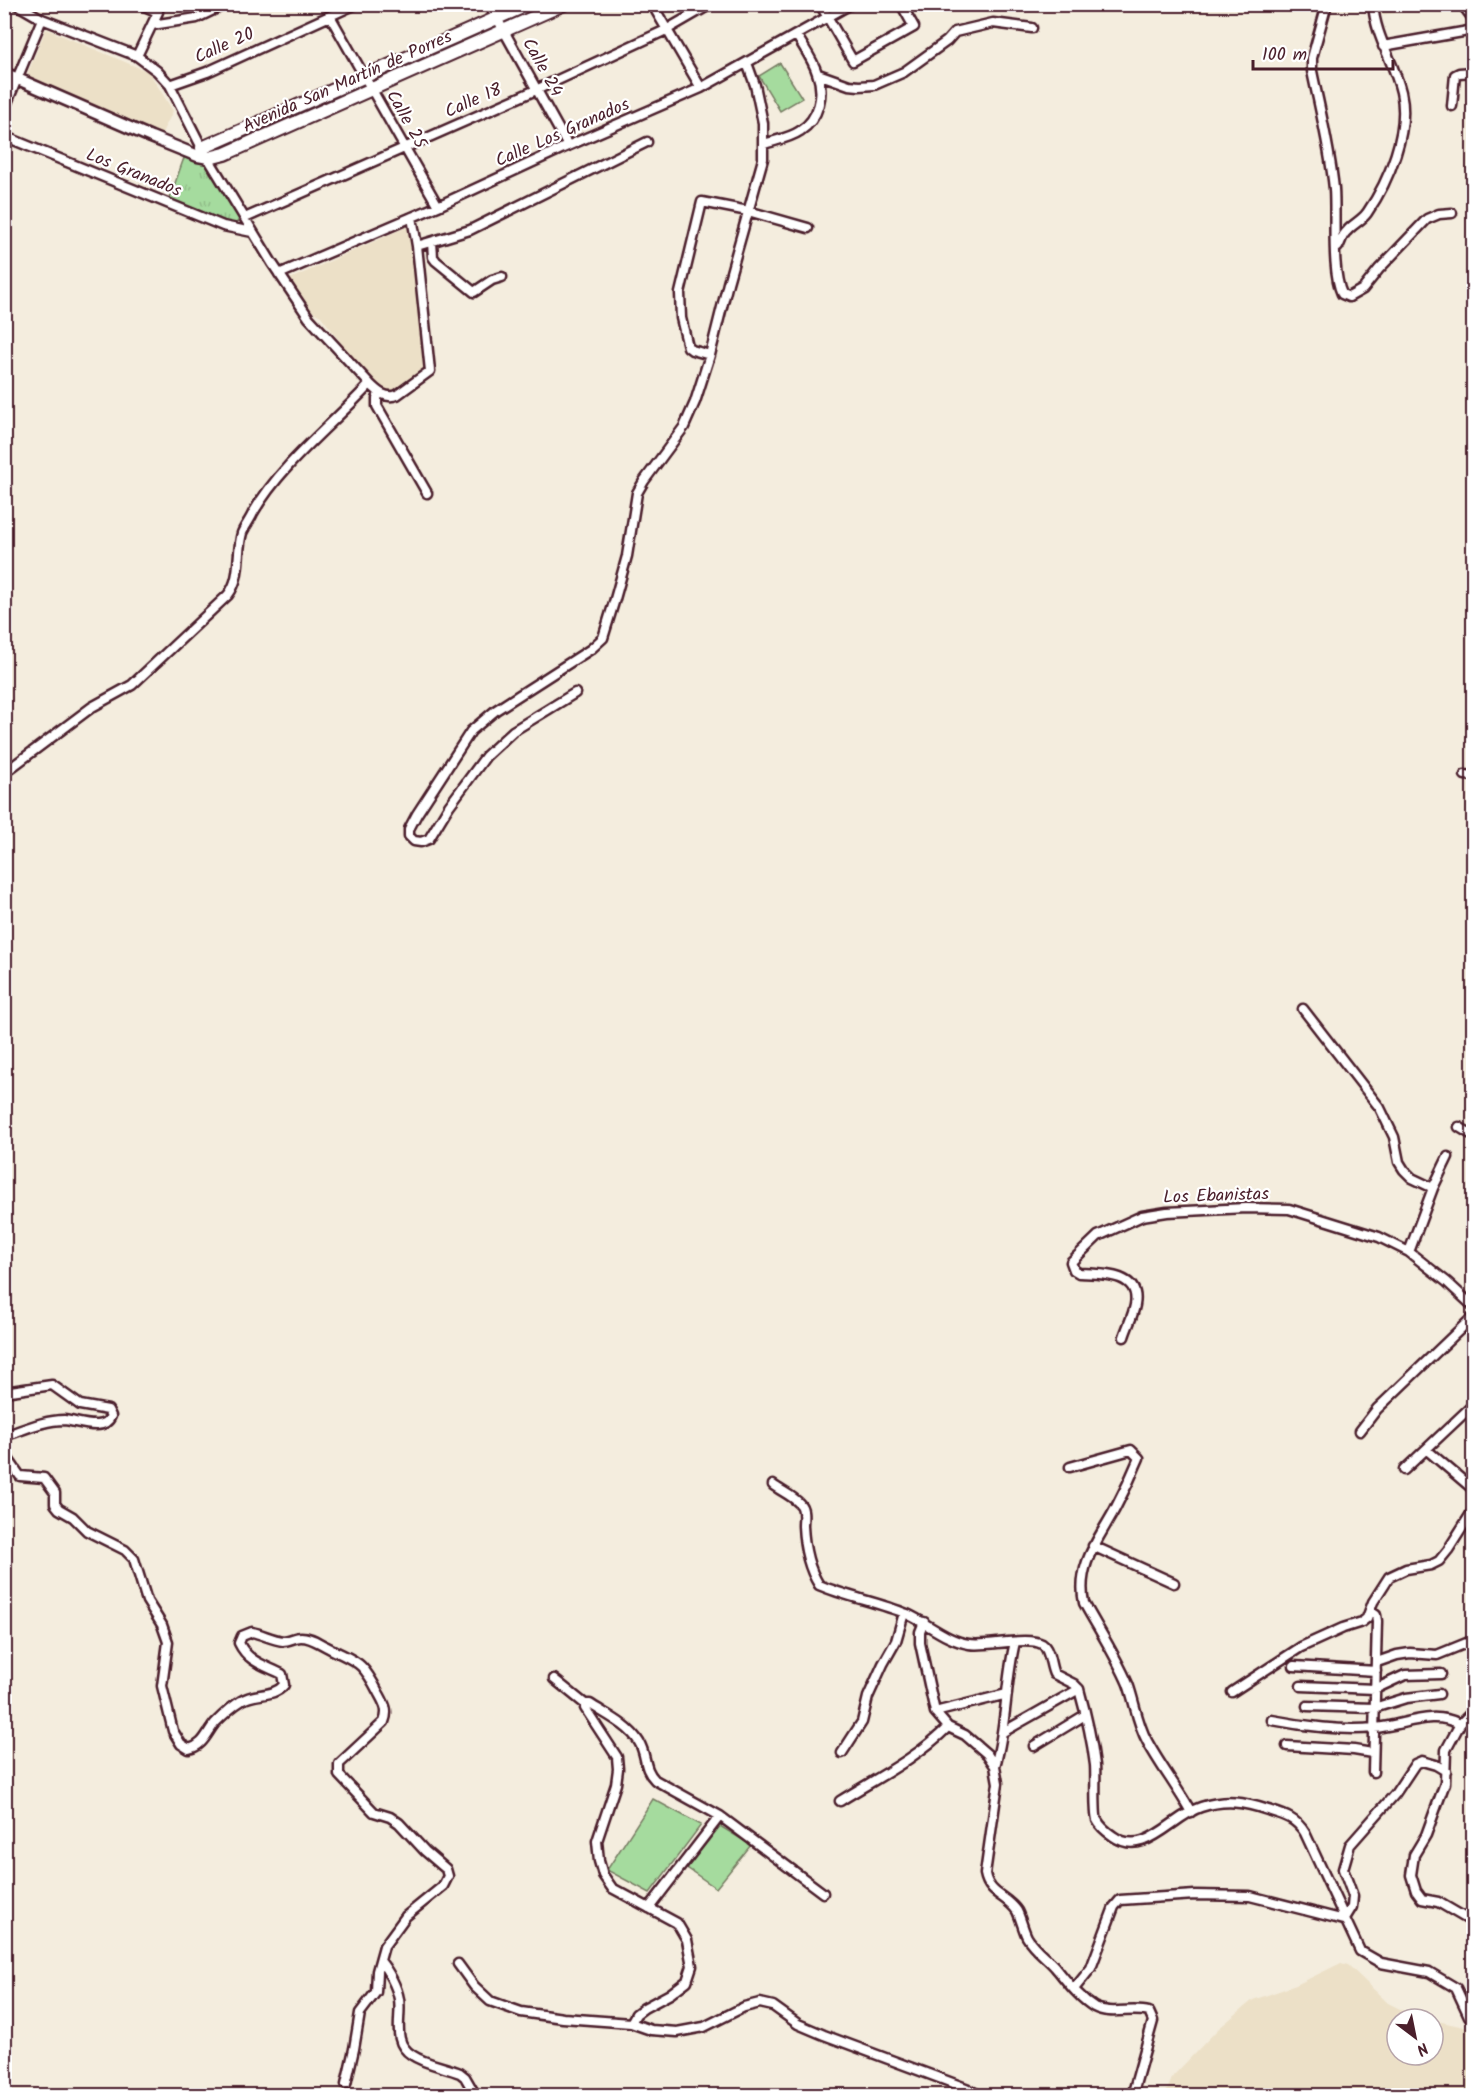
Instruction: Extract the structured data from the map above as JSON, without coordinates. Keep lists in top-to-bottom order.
{
  "streets": {
    "main road": ["Avenida San Martín de Porres"],
    "street": [
      "Calle 20",
      "Calle 24",
      "Calle 18",
      "Calle 25",
      "Calle Los Granados",
      "Los Granados",
      "Los Ebanistas"
    ]
  },
  "crossings": [
    ["Calle 20", "Calle 25"],
    ["Calle 24", "Avenida San Martín de Porres"],
    ["Calle 24", "Calle 18"],
    ["Calle 24", "Calle Los Granados"],
    ["Avenida San Martín de Porres", "Calle 25"],
    ["Calle 18", "Calle 25"],
    ["Calle 25", "Calle Los Granados"]
  ],
  "scale_bar": "100 m",
  "north": "bottom right"
}
